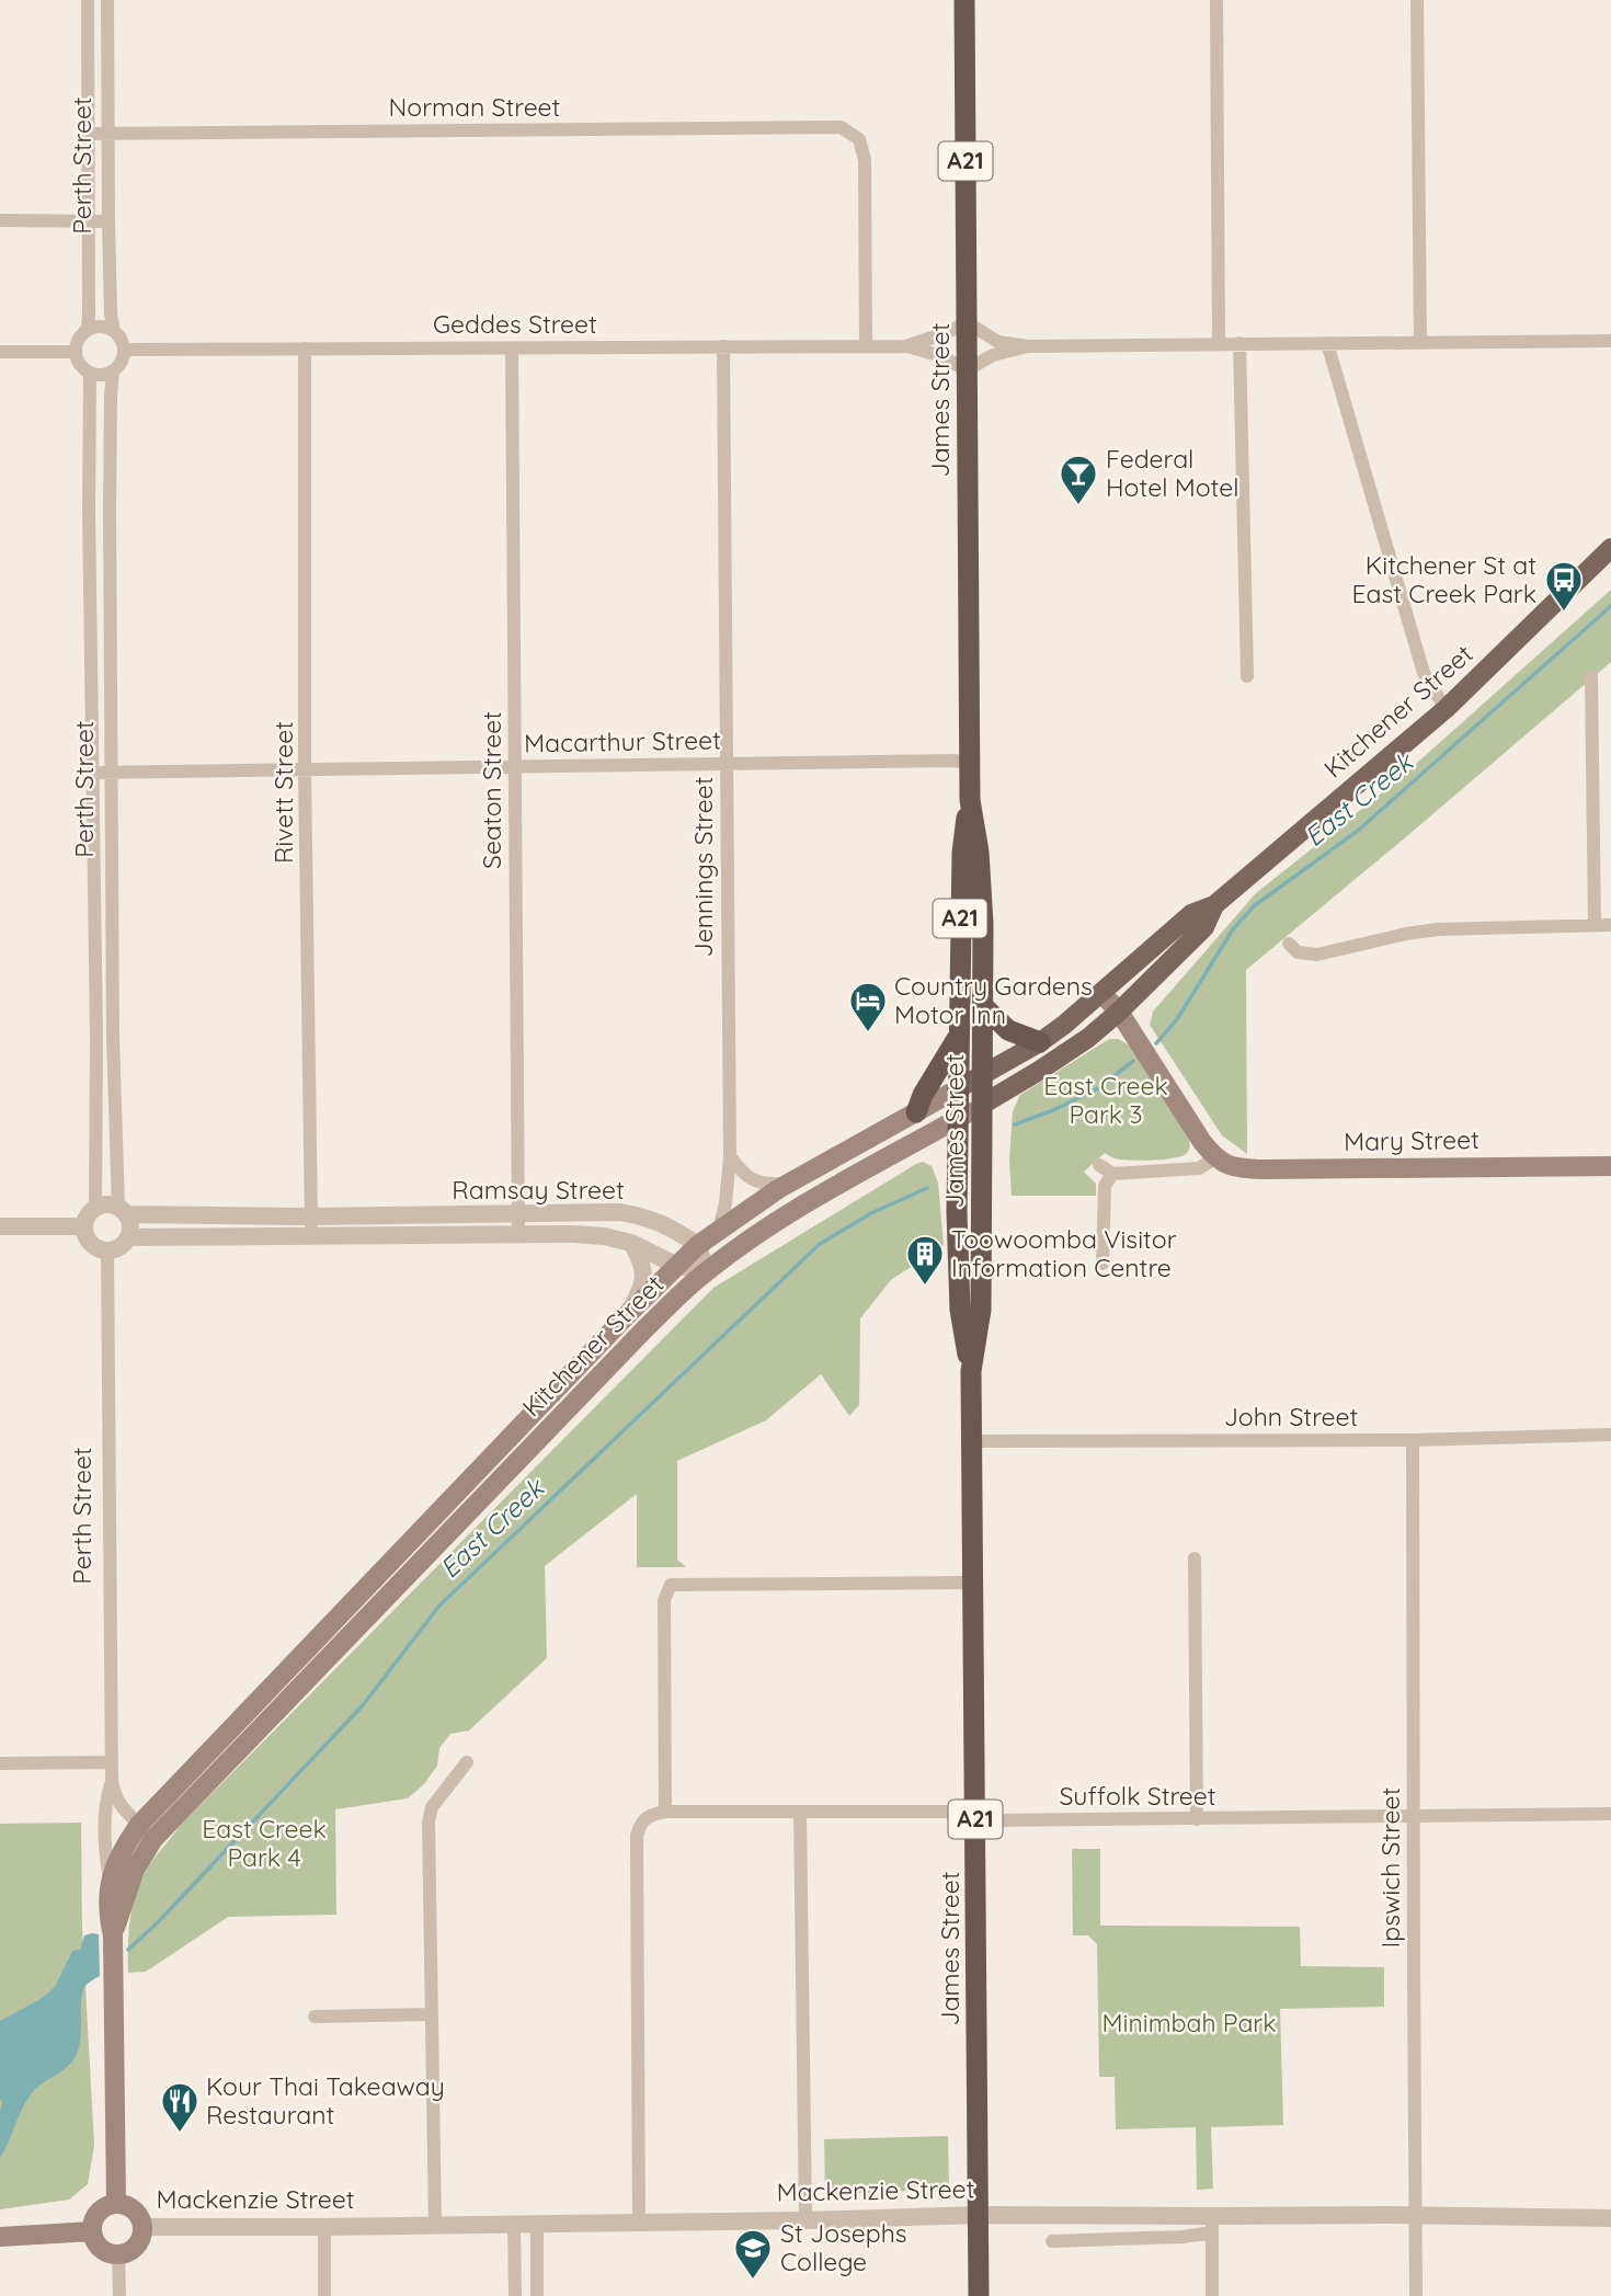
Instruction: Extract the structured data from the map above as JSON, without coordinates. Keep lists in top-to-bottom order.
{
  "streets": {
    "highway": ["A21", "James Street"],
    "main road": ["Perth Street", "Kitchener Street", "Mary Street"],
    "street": [
      "Norman Street",
      "Geddes Street",
      "Macarthur Street",
      "Seaton Street",
      "Rivett Street",
      "Jennings Street",
      "Ramsay Street",
      "John Street",
      "Suffolk Street",
      "Ipswich Street",
      "Mackenzie Street"
    ]
  },
  "crossings": [
    ["Norman Street", "Perth Street"],
    ["Norman Street", "Geddes Street"],
    ["Perth Street", "Geddes Street"],
    ["Perth Street", "Kitchener Street"],
    ["Perth Street", "Macarthur Street"],
    ["Perth Street", "Ramsay Street"],
    ["Perth Street", "Mackenzie Street"],
    ["Geddes Street", "James Street"],
    ["Geddes Street", "Seaton Street"],
    ["Geddes Street", "Rivett Street"],
    ["Geddes Street", "Jennings Street"],
    ["James Street", "Kitchener Street"],
    ["James Street", "Macarthur Street"],
    ["James Street", "John Street"],
    ["James Street", "Suffolk Street"],
    ["James Street", "Mackenzie Street"],
    ["Kitchener Street", "Jennings Street"],
    ["Kitchener Street", "Ramsay Street"],
    ["Macarthur Street", "Seaton Street"],
    ["Macarthur Street", "Rivett Street"],
    ["Macarthur Street", "Jennings Street"],
    ["Seaton Street", "Ramsay Street"],
    ["Rivett Street", "Ramsay Street"],
    ["John Street", "Ipswich Street"],
    ["Suffolk Street", "Ipswich Street"],
    ["Ipswich Street", "Mackenzie Street"]
  ],
  "water": ["East Creek"],
  "parks": ["East Creek Park 3", "East Creek Park 4", "Minimbah Park"],
  "places": {
    "bar": ["Federal Hotel Motel"],
    "bus stop": ["Kitchener St at East Creek Park"],
    "hotel": ["Country Gardens Motor Inn"],
    "building": ["Toowoomba Visitor Information Centre"],
    "restaurant": ["Kour Thai Takeaway Restaurant"],
    "school or university": ["St Josephs College"]
  }
}
